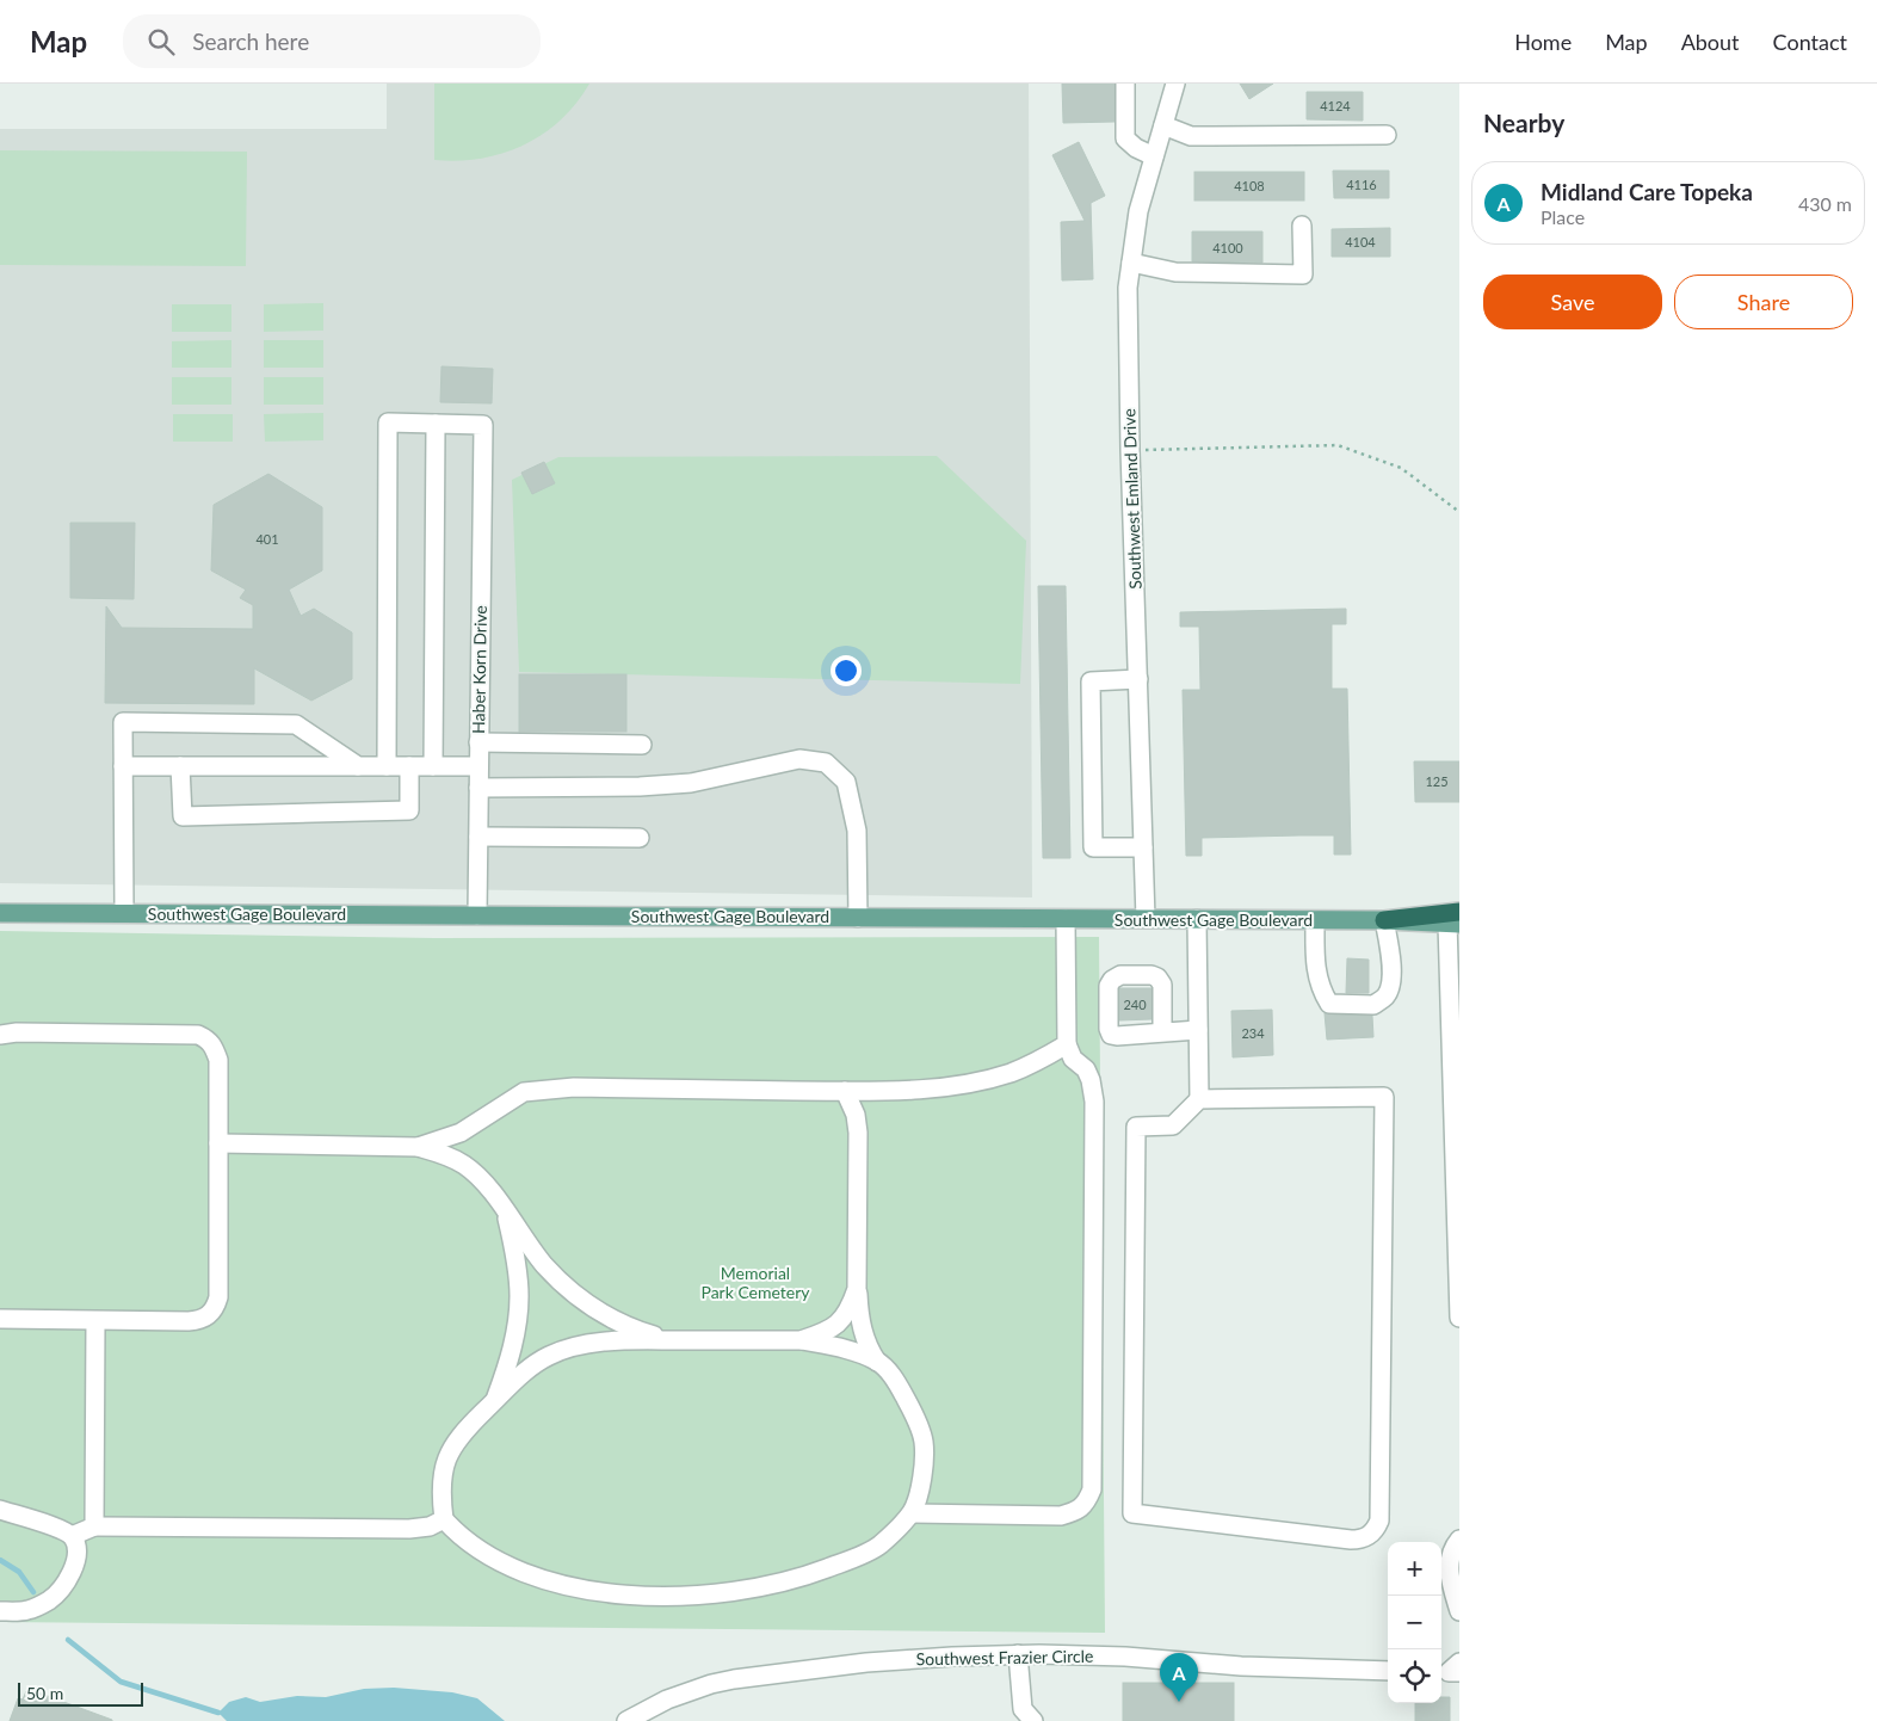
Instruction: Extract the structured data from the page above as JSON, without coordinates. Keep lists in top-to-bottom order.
{
  "streets": {
    "main road": ["Southwest Gage Boulevard"],
    "street": ["Southwest Emland Drive", "Haber Korn Drive", "Southwest Frazier Circle"]
  },
  "crossings": [
    ["Southwest Emland Drive", "Southwest Gage Boulevard"],
    ["Haber Korn Drive", "Southwest Gage Boulevard"]
  ],
  "parks": ["Memorial Park Cemetery"],
  "house_numbers": [
    "4124",
    "4116",
    "4108",
    "4104",
    "4100",
    "401",
    "125",
    "240",
    "234"
  ],
  "scale_bar": "50 m",
  "page": {
    "header": "Map",
    "search": "Search here",
    "nav": [
      "Home",
      "Map",
      "About",
      "Contact"
    ],
    "heading": "Nearby",
    "list": [
      {
        "mark": "A",
        "name": "Midland Care Topeka",
        "note": "Place",
        "value": "430 m"
      }
    ],
    "buttons": ["Save", "Share"],
    "map_buttons": ["+", "−"],
    "pins": "A",
    "scale": "50 m"
  }
}
